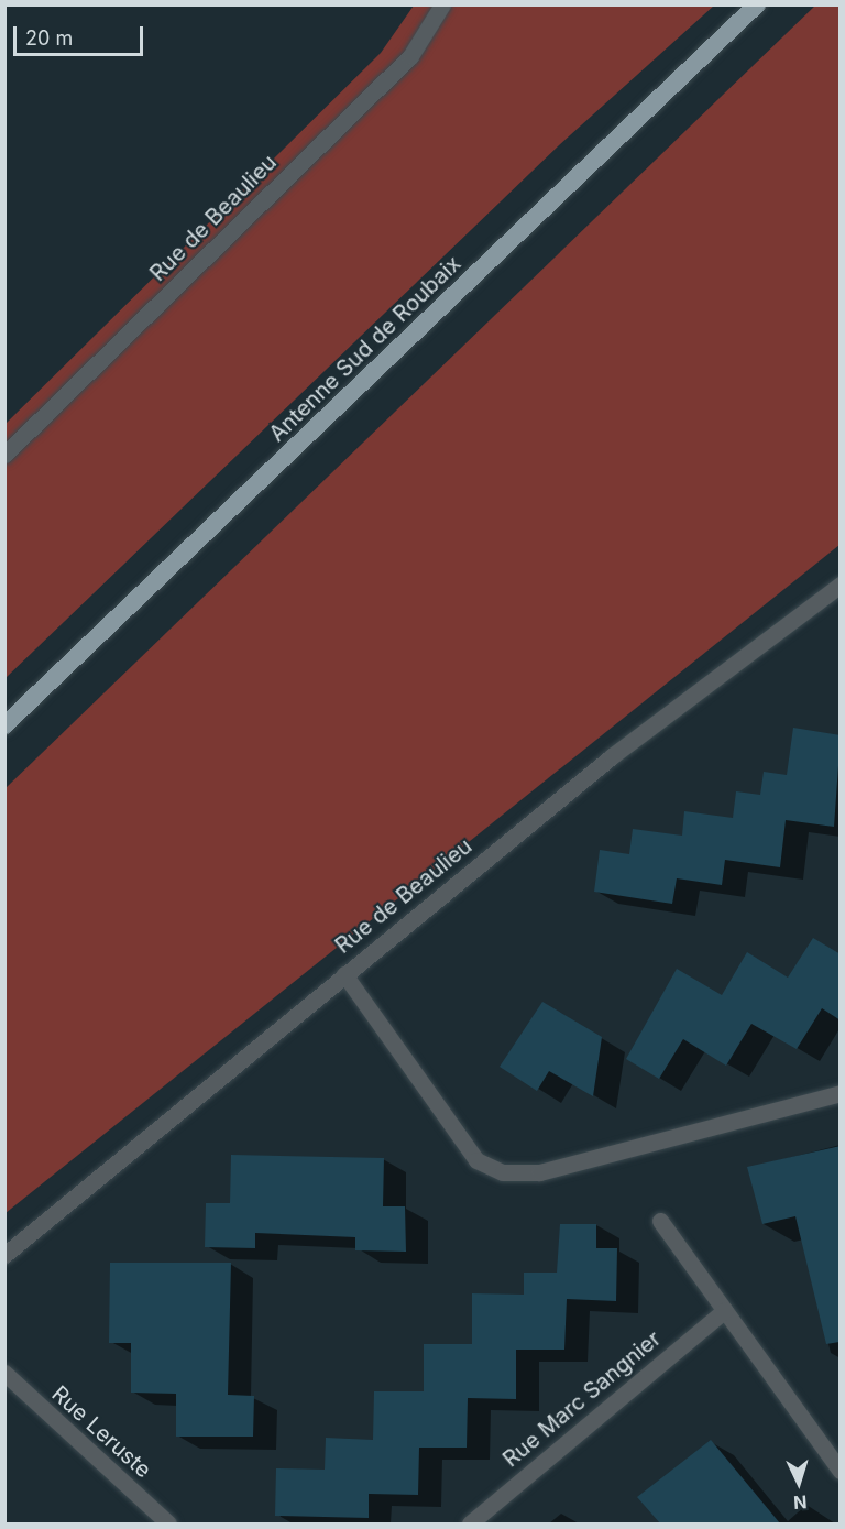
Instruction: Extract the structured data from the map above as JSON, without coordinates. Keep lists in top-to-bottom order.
{
  "streets": {
    "highway": ["Antenne Sud de Roubaix"],
    "street": ["Rue de Beaulieu", "Rue Marc Sangnier", "Rue Leruste"]
  },
  "scale_bar": "20 m",
  "north": "bottom"
}
